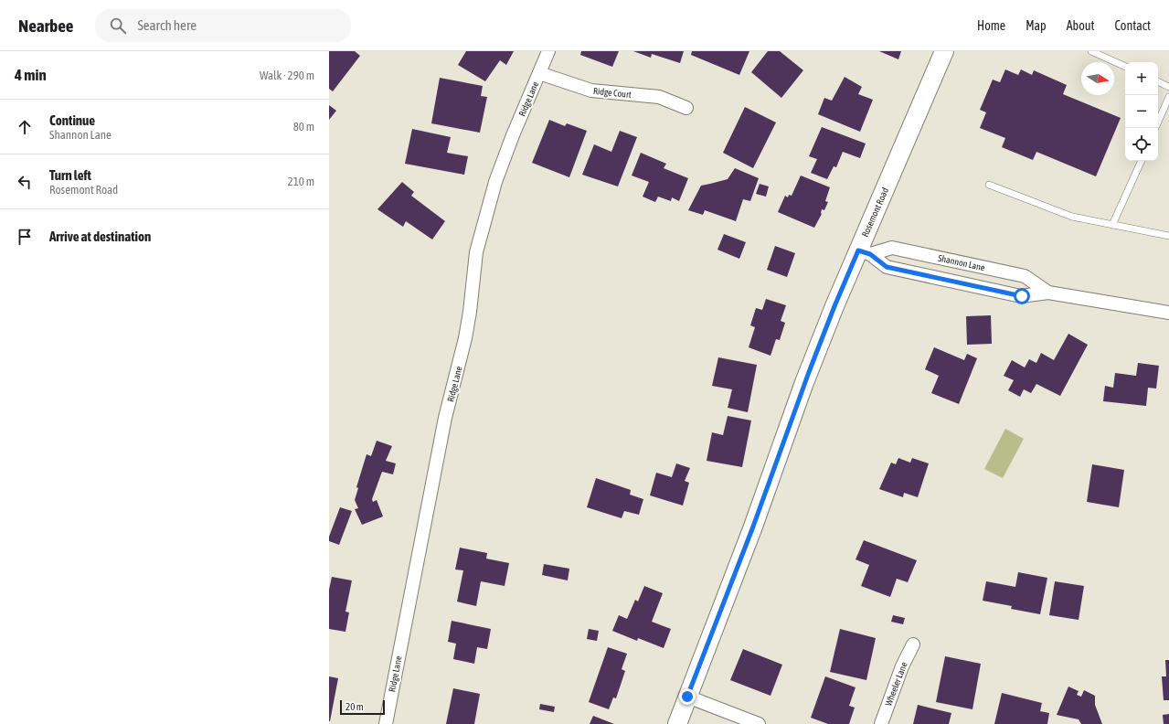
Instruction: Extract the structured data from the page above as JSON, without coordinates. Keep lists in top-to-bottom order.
{
  "streets": {
    "main road": ["Rosemont Road"],
    "street": [
      "Ridge Court",
      "Ridge Lane",
      "Shannon Lane",
      "Wheeler Lane"
    ]
  },
  "crossings": [
    ["Ridge Court", "Ridge Lane"],
    ["Rosemont Road", "Shannon Lane"]
  ],
  "scale_bar": "20 m",
  "north": "right",
  "page": {
    "header": "Nearbee",
    "search": "Search here",
    "nav": [
      "Home",
      "Map",
      "About",
      "Contact"
    ],
    "heading": ["4 min", "Walk · 290 m"],
    "map_buttons": ["+", "−"],
    "list": [
      ["Continue", "Shannon Lane", "80 m"],
      ["Turn left", "Rosemont Road", "210 m"],
      "Arrive at destination"
    ],
    "scale": "20 m"
  }
}
